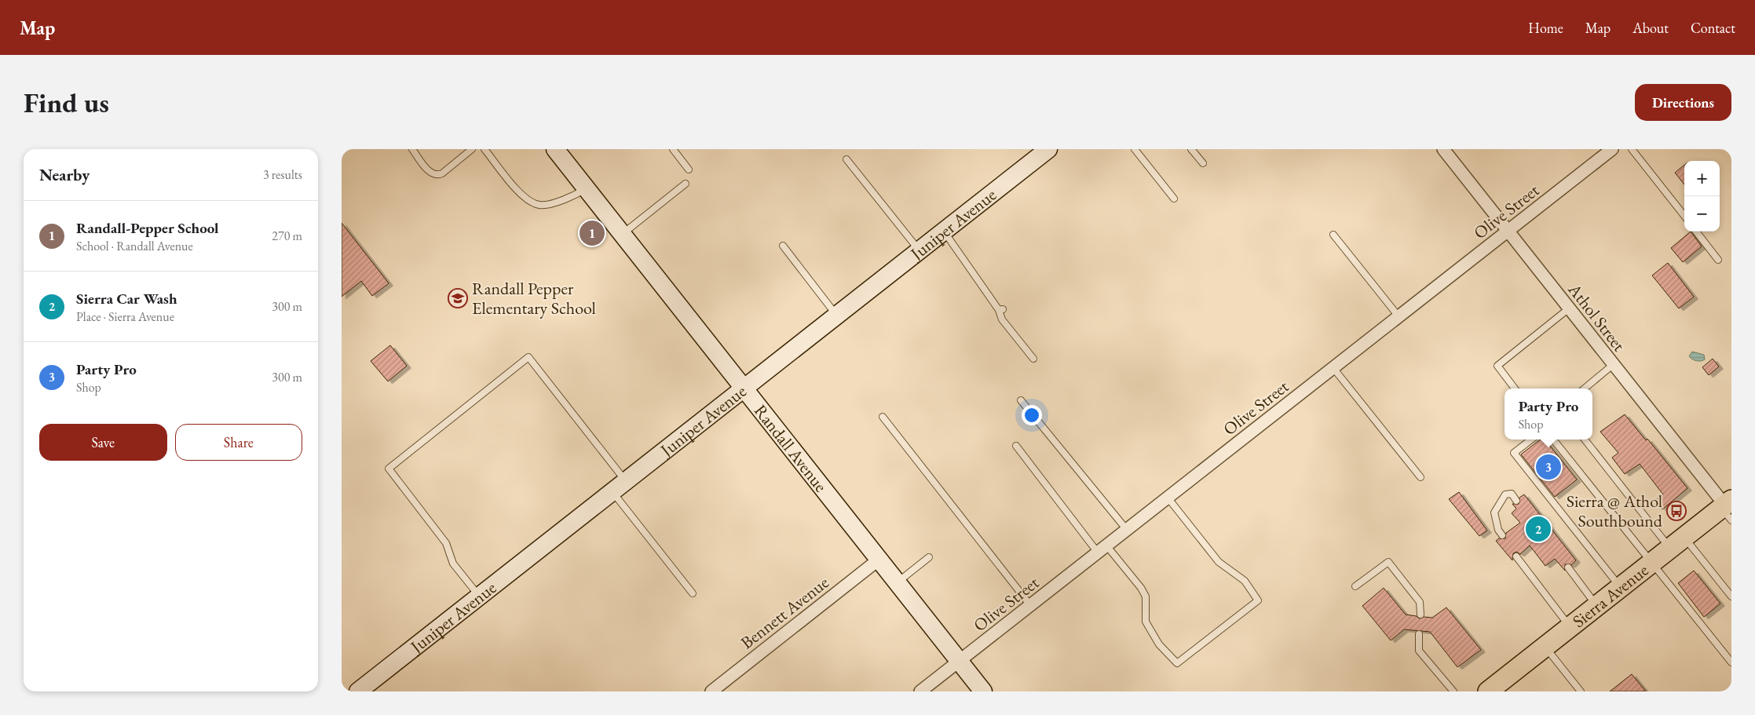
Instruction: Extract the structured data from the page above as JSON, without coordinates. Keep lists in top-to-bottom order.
{
  "streets": {
    "main road": ["Sierra Avenue"],
    "street": [
      "Olive Street",
      "Juniper Avenue",
      "Athol Street",
      "Randall Avenue",
      "Bennett Avenue"
    ]
  },
  "crossings": [
    ["Olive Street", "Athol Street"],
    ["Olive Street", "Randall Avenue"],
    ["Juniper Avenue", "Randall Avenue"],
    ["Athol Street", "Sierra Avenue"],
    ["Randall Avenue", "Bennett Avenue"]
  ],
  "places": {
    "school or university": ["Randall Pepper Elementary School"],
    "bus stop": ["Sierra @ Athol Southbound"]
  },
  "page": {
    "header": "Map",
    "nav": [
      "Home",
      "Map",
      "About",
      "Contact"
    ],
    "buttons": [
      "Directions",
      ["Save", "Share"]
    ],
    "title": "Find us",
    "heading": ["Nearby", "3 results"],
    "map_buttons": ["+", "−"],
    "list": [
      {
        "mark": "1",
        "name": "Randall-Pepper School",
        "note": "School · Randall Avenue",
        "value": "270 m"
      },
      {
        "mark": "2",
        "name": "Sierra Car Wash",
        "note": "Place · Sierra Avenue",
        "value": "300 m"
      },
      {
        "mark": "3",
        "name": "Party Pro",
        "note": "Shop",
        "value": "300 m"
      }
    ],
    "pins": ["1", "3", "2"],
    "popup": ["Party Pro", "Shop"]
  }
}
